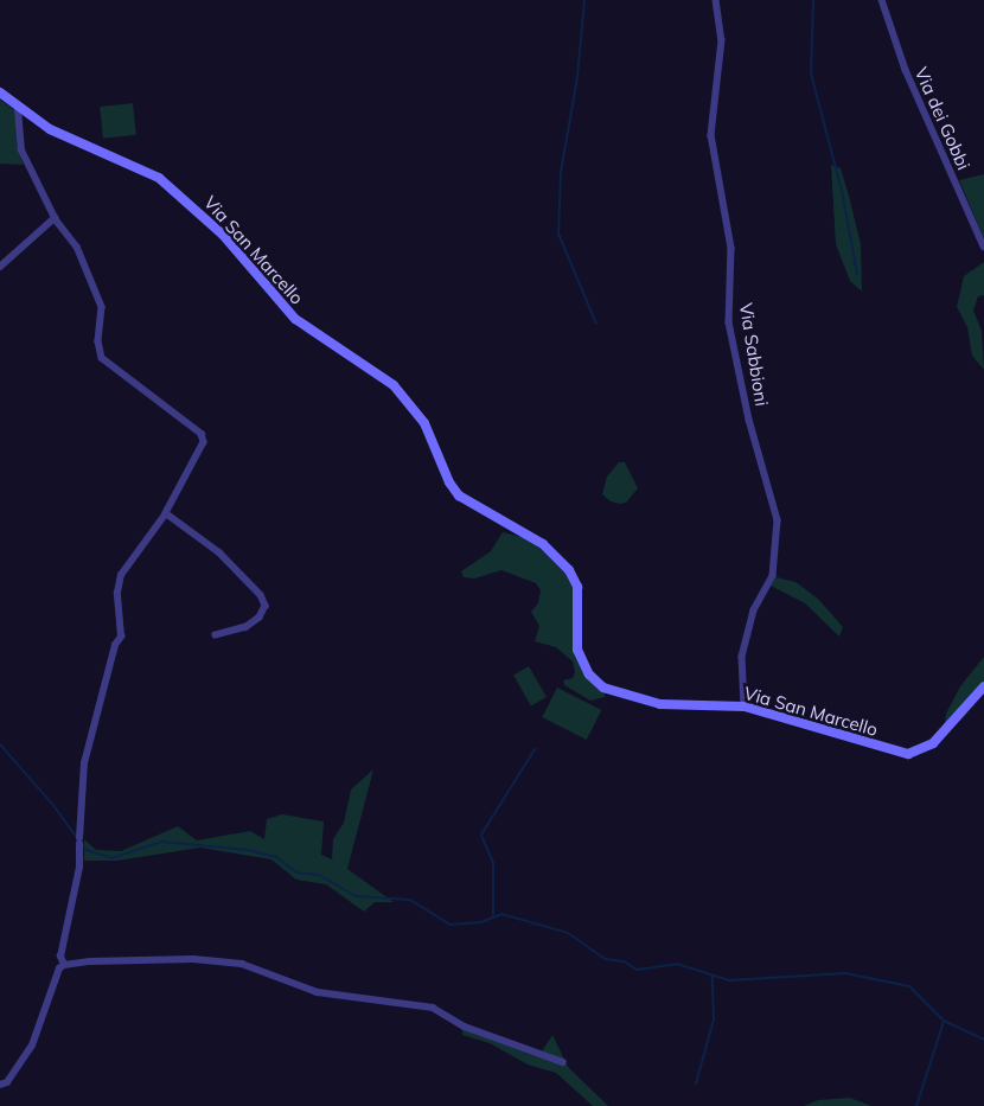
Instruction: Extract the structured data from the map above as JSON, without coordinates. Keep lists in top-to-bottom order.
{
  "streets": {
    "main road": ["Via San Marcello"],
    "street": ["Via dei Gobbi", "Via Sabbioni"]
  },
  "crossings": [
    ["Via San Marcello", "Via Sabbioni"]
  ]
}
